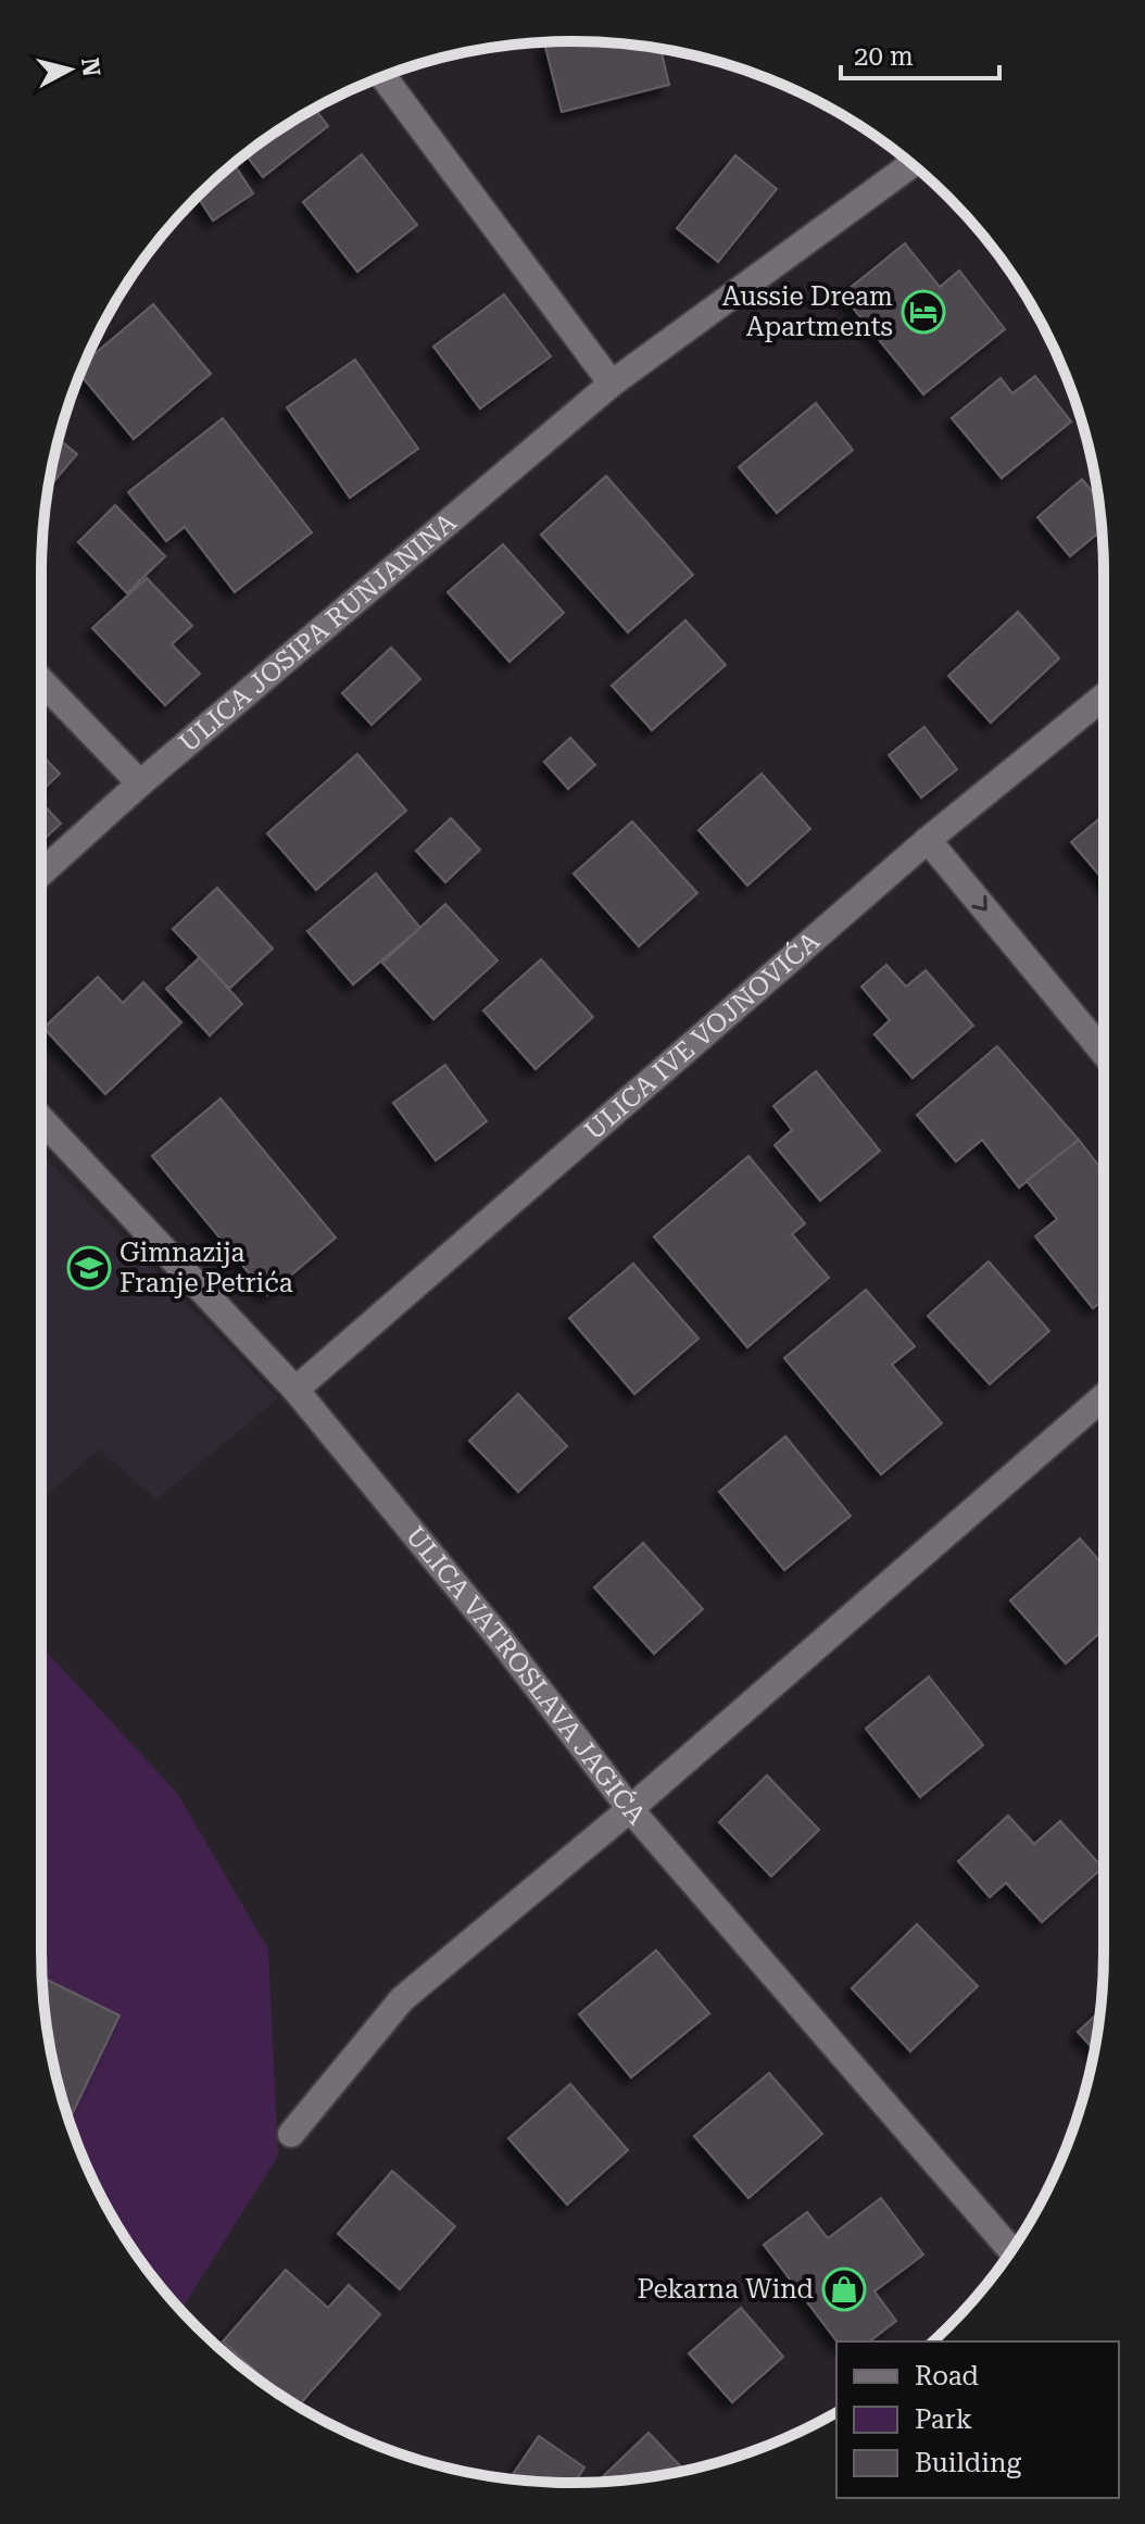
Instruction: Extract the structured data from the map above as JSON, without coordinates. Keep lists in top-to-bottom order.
{
  "streets": {
    "street": ["ULICA JOSIPA RUNJANINA", "ULICA IVE VOJNOVIĆA", "ULICA VATROSLAVA JAGIĆA"]
  },
  "crossings": [
    ["ULICA IVE VOJNOVIĆA", "ULICA VATROSLAVA JAGIĆA"]
  ],
  "places": {
    "hotel": ["Aussie Dream Apartments"],
    "school or university": ["Gimnazija Franje Petrića"],
    "shop": ["Pekarna Wind"]
  },
  "legend": ["Road", "Park", "Building"],
  "scale_bar": "20 m",
  "north": "right"
}
